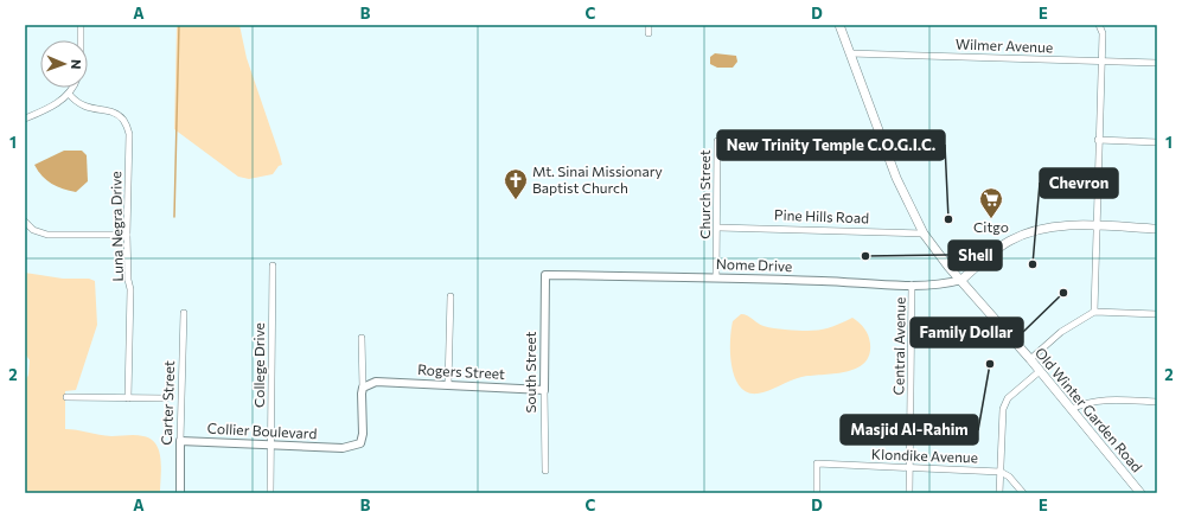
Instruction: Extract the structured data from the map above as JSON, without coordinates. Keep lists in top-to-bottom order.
{
  "streets": {
    "main road": ["Old Winter Garden Road"],
    "street": [
      "Wilmer Avenue",
      "Church Street",
      "Pine Hills Road",
      "Luna Negra Drive",
      "Nome Drive",
      "Central Avenue",
      "College Drive",
      "Rogers Street",
      "South Street",
      "Carter Street",
      "Collier Boulevard",
      "Klondike Avenue"
    ]
  },
  "crossings": [
    ["Wilmer Avenue", "Old Winter Garden Road"],
    ["Church Street", "Pine Hills Road"],
    ["Church Street", "Nome Drive"],
    ["Pine Hills Road", "Old Winter Garden Road"],
    ["Nome Drive", "Central Avenue"],
    ["Nome Drive", "South Street"],
    ["Nome Drive", "Old Winter Garden Road"],
    ["Central Avenue", "Klondike Avenue"],
    ["College Drive", "Collier Boulevard"],
    ["Rogers Street", "South Street"],
    ["Rogers Street", "Collier Boulevard"],
    ["Carter Street", "Collier Boulevard"]
  ],
  "places": {
    "church": ["Mt. Sinai Missionary Baptist Church"],
    "other": [
      "New Trinity Temple C.O.G.I.C.",
      "Shell",
      "Chevron",
      "Family Dollar",
      "Masjid Al-Rahim"
    ],
    "supermarket": ["Citgo"]
  },
  "north": "right",
  "grid": {
    "columns": [
      "A",
      "B",
      "C",
      "D",
      "E"
    ],
    "rows": ["1", "2"]
  }
}
